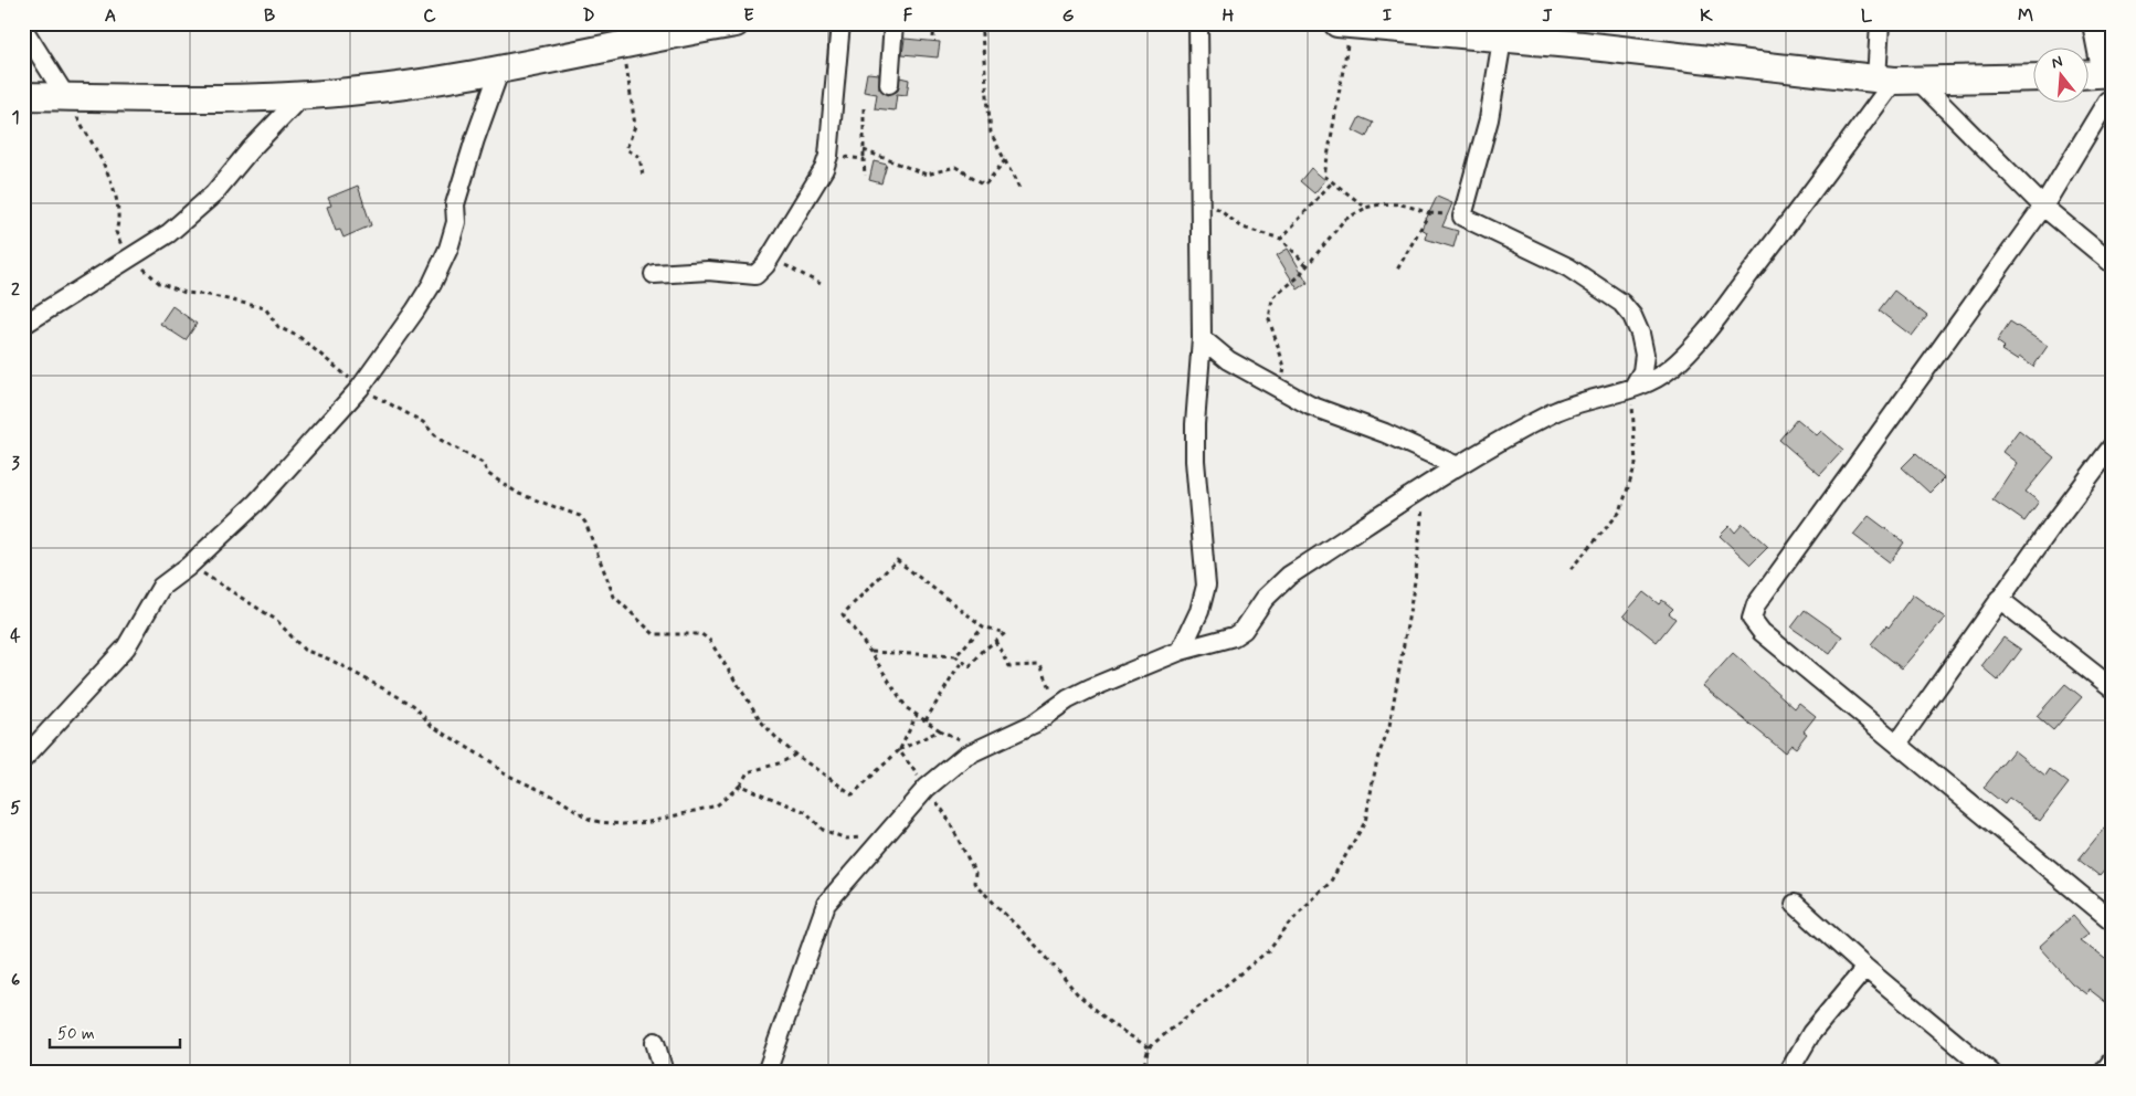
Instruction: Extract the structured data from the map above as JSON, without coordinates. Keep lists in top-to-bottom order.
{
  "scale_bar": "50 m",
  "north": "top",
  "grid": {
    "columns": [
      "A",
      "B",
      "C",
      "D",
      "E",
      "F",
      "G",
      "H",
      "I",
      "J",
      "K",
      "L",
      "M"
    ],
    "rows": [
      "1",
      "2",
      "3",
      "4",
      "5",
      "6"
    ]
  }
}
